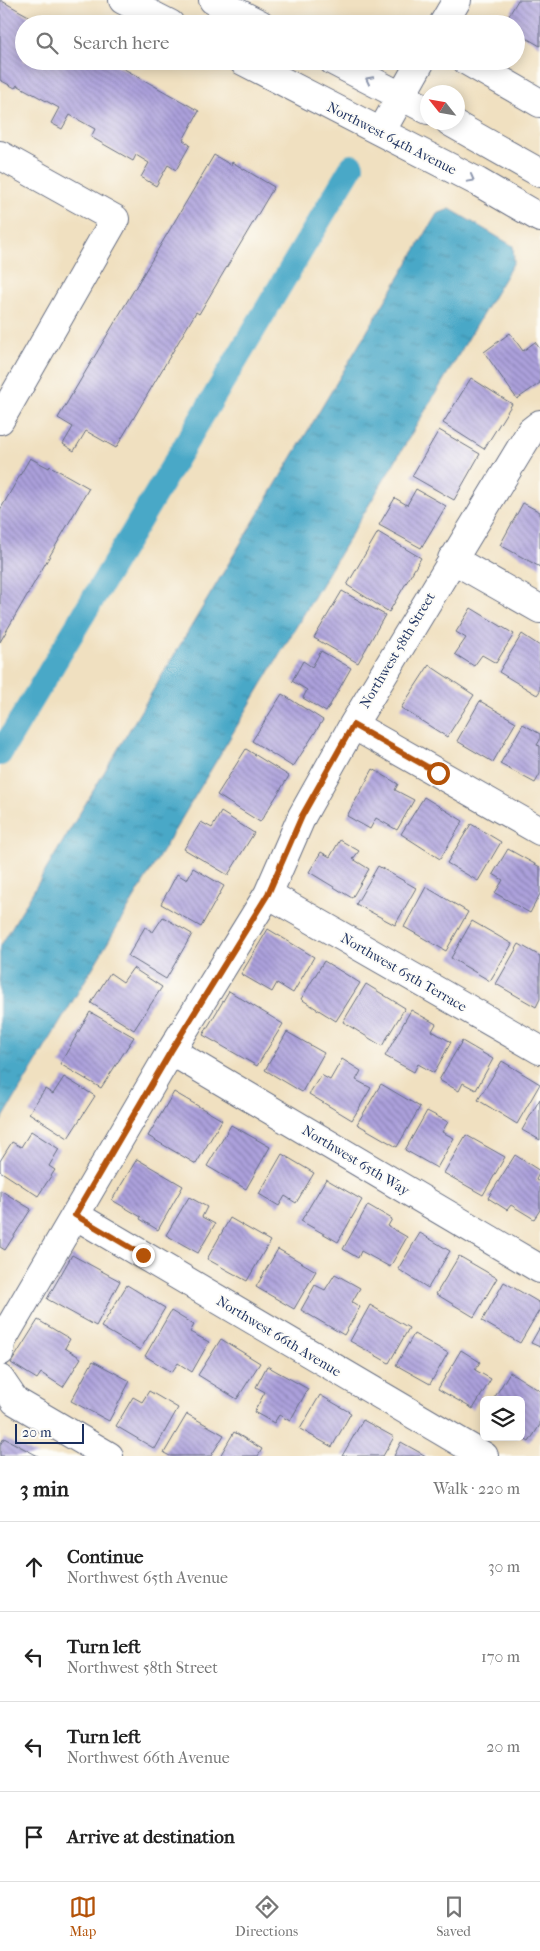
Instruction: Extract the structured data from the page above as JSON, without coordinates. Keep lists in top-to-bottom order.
{
  "streets": {
    "street": [
      "Northwest 64th Avenue",
      "Northwest 58th Street",
      "Northwest 65th Terrace",
      "Northwest 65th Way",
      "Northwest 66th Avenue"
    ]
  },
  "crossings": [
    ["Northwest 58th Street", "Northwest 65th Terrace"],
    ["Northwest 58th Street", "Northwest 65th Way"],
    ["Northwest 58th Street", "Northwest 66th Avenue"]
  ],
  "scale_bar": "20 m",
  "north": "top left",
  "page": {
    "search": "Search here",
    "scale": "20 m",
    "heading": ["3 min", "Walk · 220 m"],
    "list": [
      ["Continue", "Northwest 65th Avenue", "30 m"],
      ["Turn left", "Northwest 58th Street", "170 m"],
      ["Turn left", "Northwest 66th Avenue", "20 m"],
      "Arrive at destination"
    ],
    "nav": ["Map", "Directions", "Saved"]
  }
}
